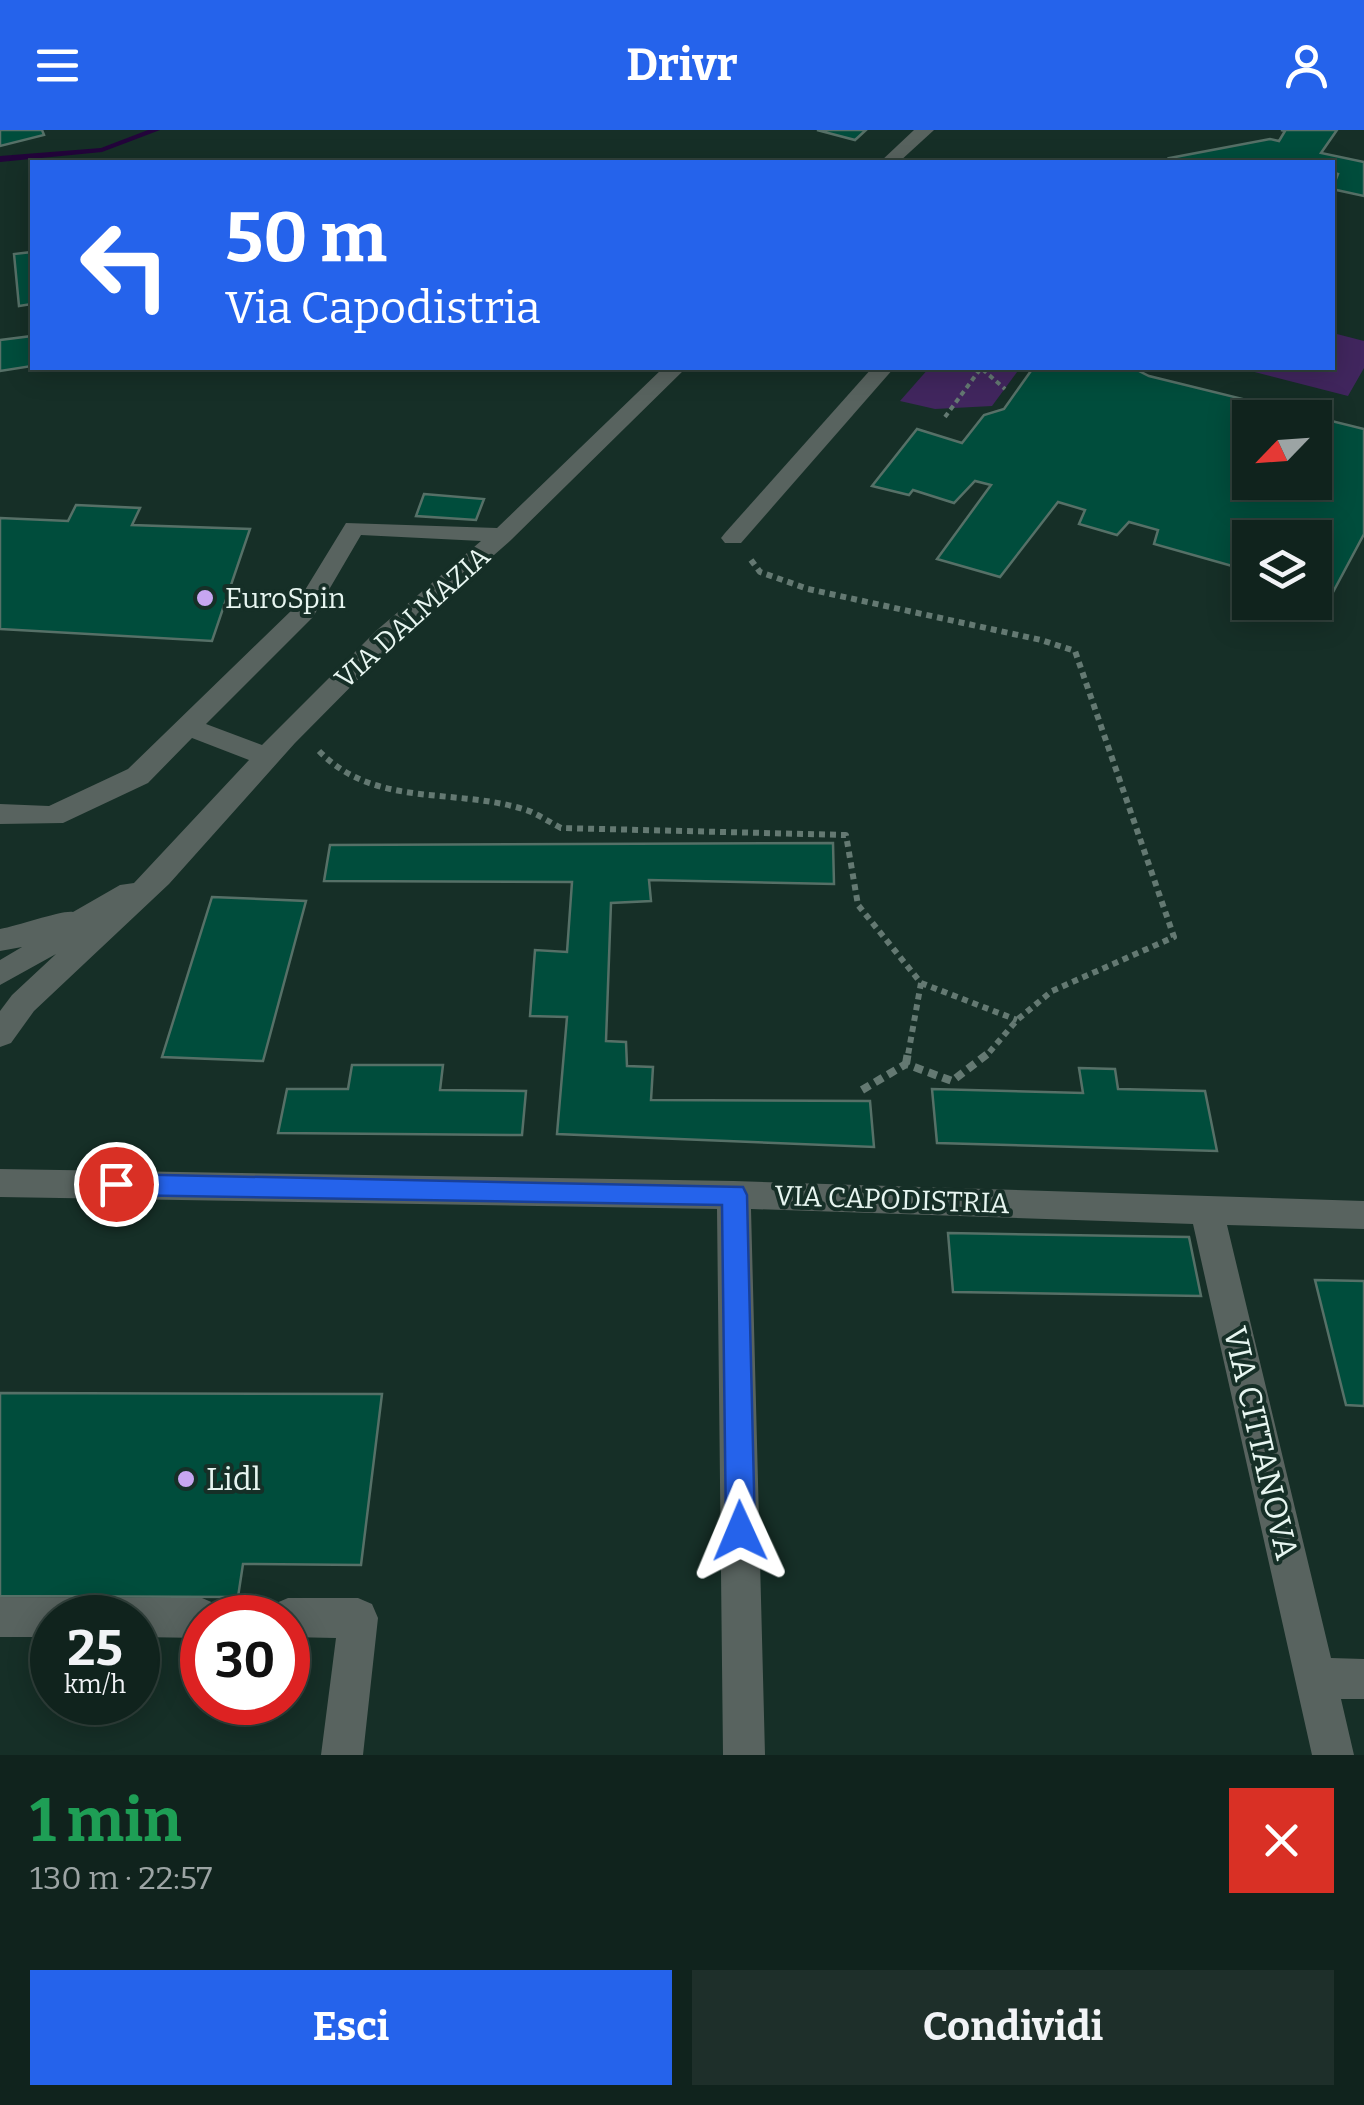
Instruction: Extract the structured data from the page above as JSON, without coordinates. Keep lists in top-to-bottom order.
{
  "streets": {
    "street": ["VIA DALMAZIA", "VIA CAPODISTRIA", "VIA CITTANOVA"]
  },
  "crossings": [
    ["VIA CAPODISTRIA", "VIA CITTANOVA"]
  ],
  "places": ["EuroSpin", "Lidl"],
  "north": "bottom left",
  "page": {
    "header": "Drivr",
    "turn": ["50 m", "Via Capodistria"],
    "speed": "25 km/h",
    "limit": "30",
    "heading": ["1 min", "130 m · 22:57"],
    "buttons": ["Esci", "Condividi"]
  }
}
